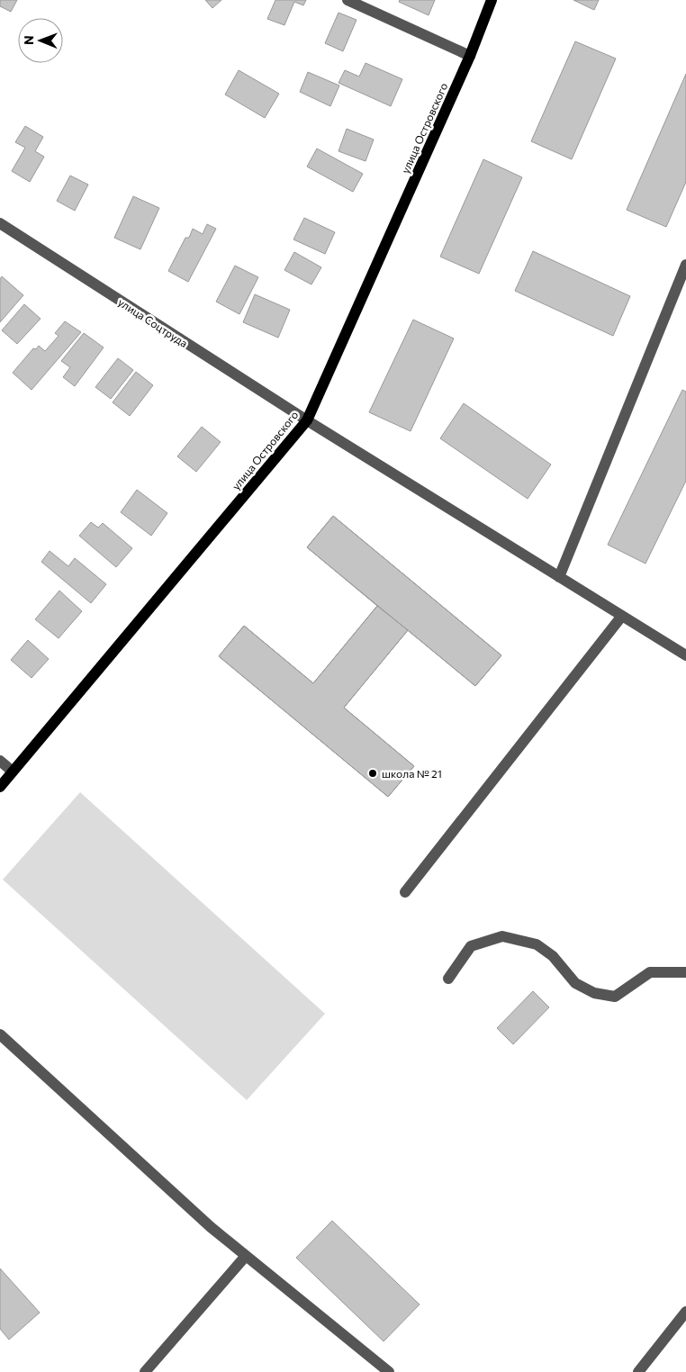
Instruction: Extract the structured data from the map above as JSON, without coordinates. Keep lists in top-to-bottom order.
{
  "streets": {
    "main road": ["улица Островского"],
    "street": ["улица Соцтруда"]
  },
  "crossings": [
    ["улица Островского", "улица Соцтруда"]
  ],
  "places": ["школа № 21"],
  "north": "left"
}
